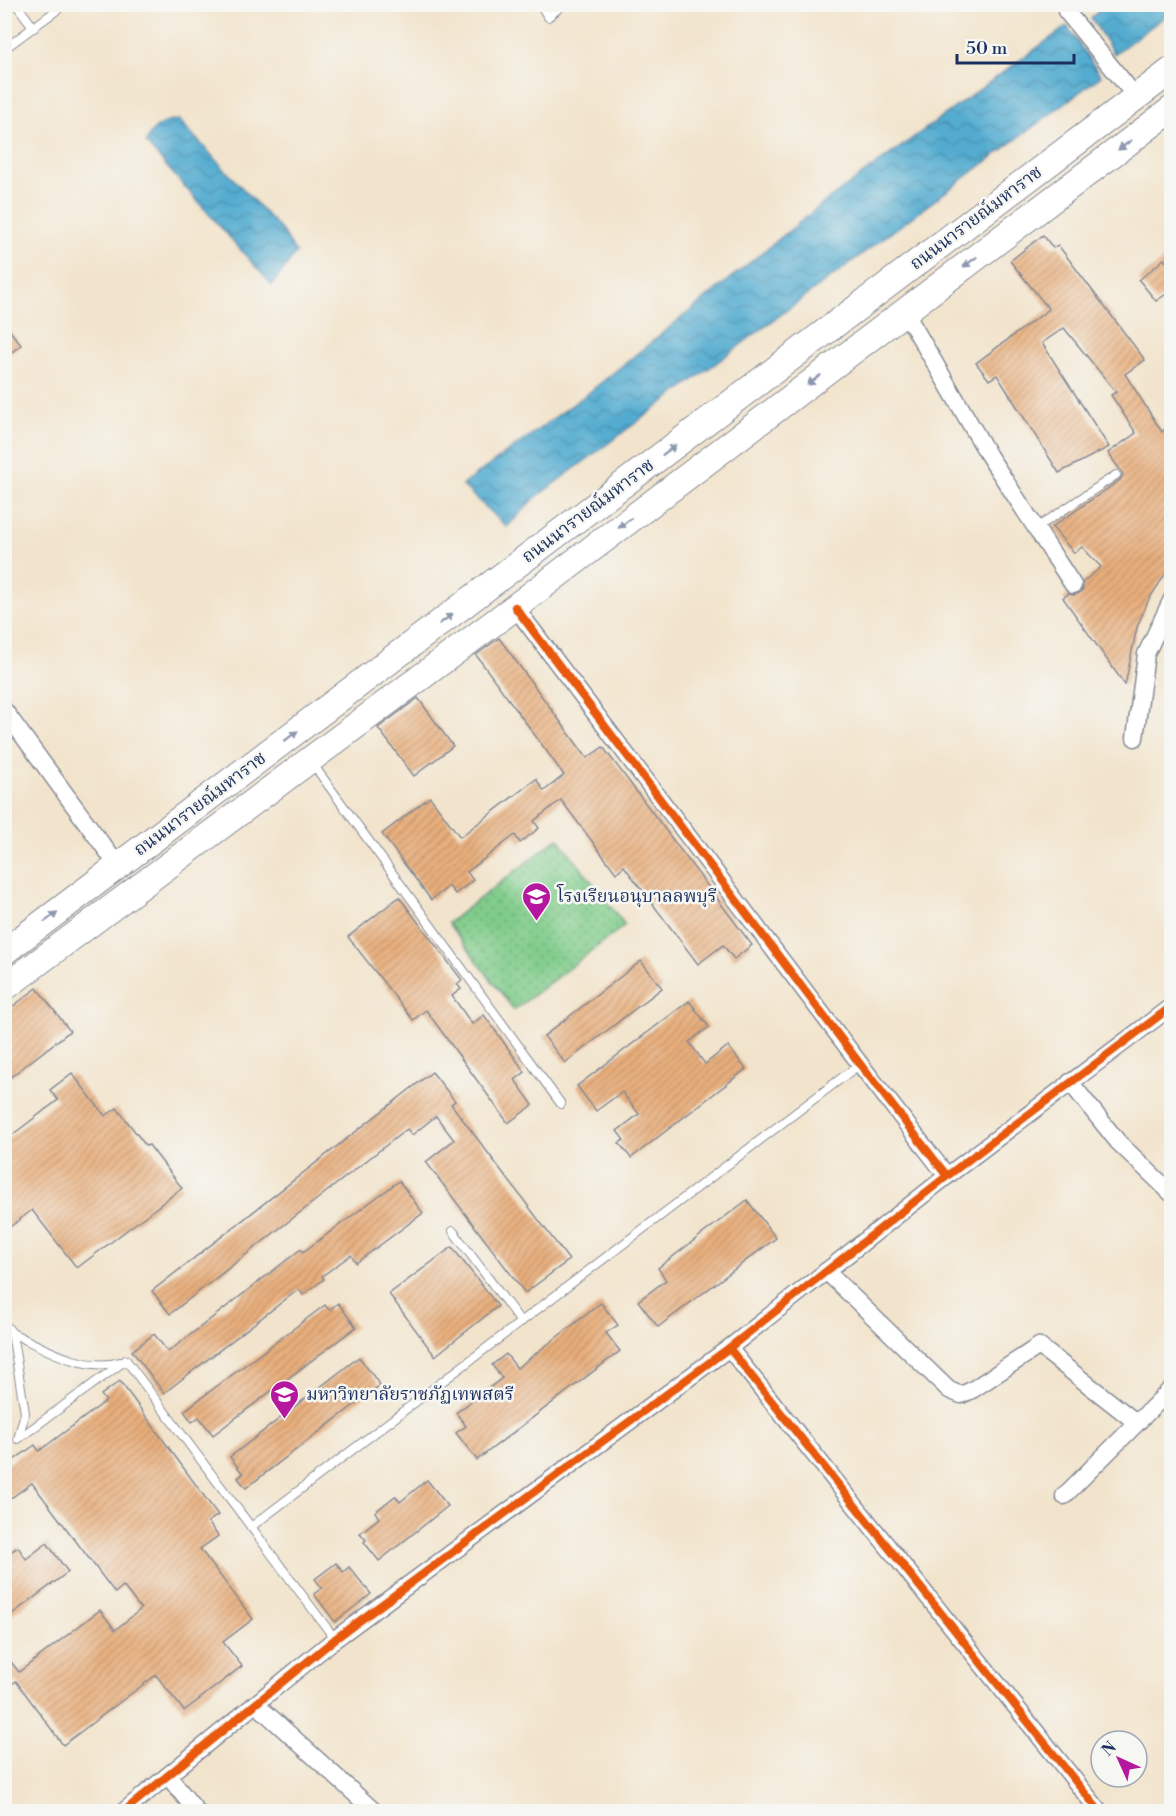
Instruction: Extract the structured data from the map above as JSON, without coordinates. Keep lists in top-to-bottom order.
{
  "streets": {
    "main road": ["ถนนนารายณ์มหาราช"]
  },
  "places": {
    "school or university": ["โรงเรียนอนุบาลลพบุรี", "มหาวิทยาลัยราชภัฏเทพสตรี"]
  },
  "scale_bar": "50 m",
  "north": "top left"
}
